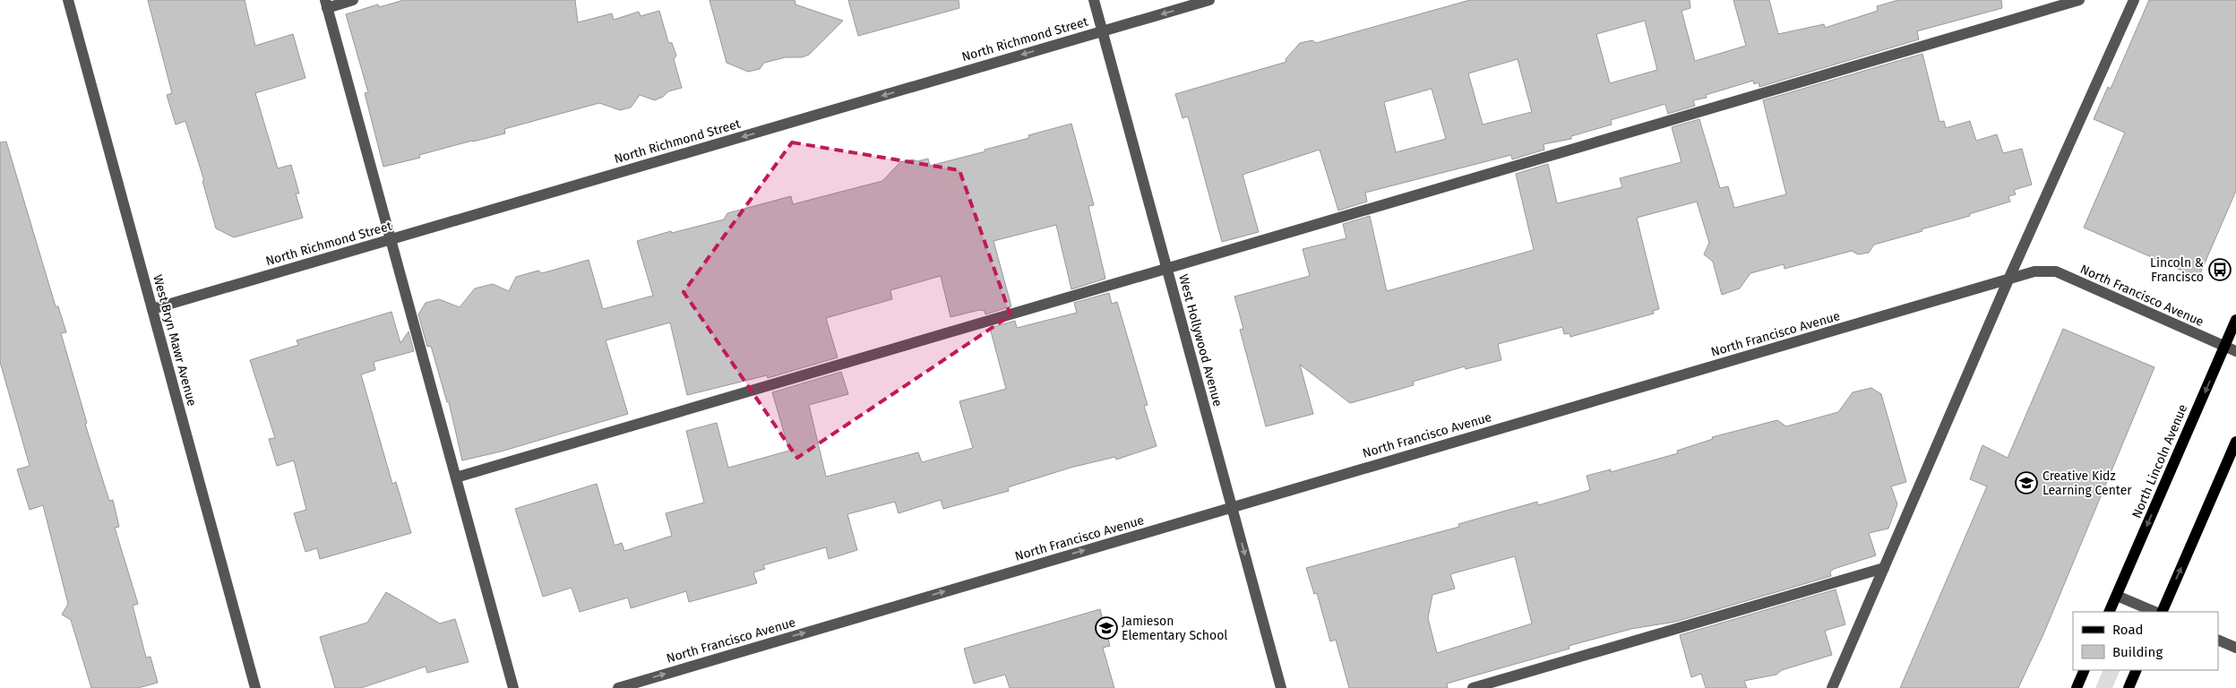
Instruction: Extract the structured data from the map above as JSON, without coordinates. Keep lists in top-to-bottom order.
{
  "streets": {
    "main road": ["North Lincoln Avenue"],
    "street": [
      "North Richmond Street",
      "North Francisco Avenue",
      "West Bryn Mawr Avenue",
      "West Hollywood Avenue"
    ]
  },
  "crossings": [
    ["North Richmond Street", "West Bryn Mawr Avenue"],
    ["North Richmond Street", "West Hollywood Avenue"],
    ["North Francisco Avenue", "West Hollywood Avenue"],
    ["North Francisco Avenue", "North Lincoln Avenue"]
  ],
  "one_way": ["North Richmond Street", "North Francisco Avenue"],
  "places": {
    "bus stop": ["Lincoln & Francisco"],
    "school or university": ["Creative Kidz Learning Center", "Jamieson Elementary School"]
  },
  "legend": ["Road", "Building"]
}
